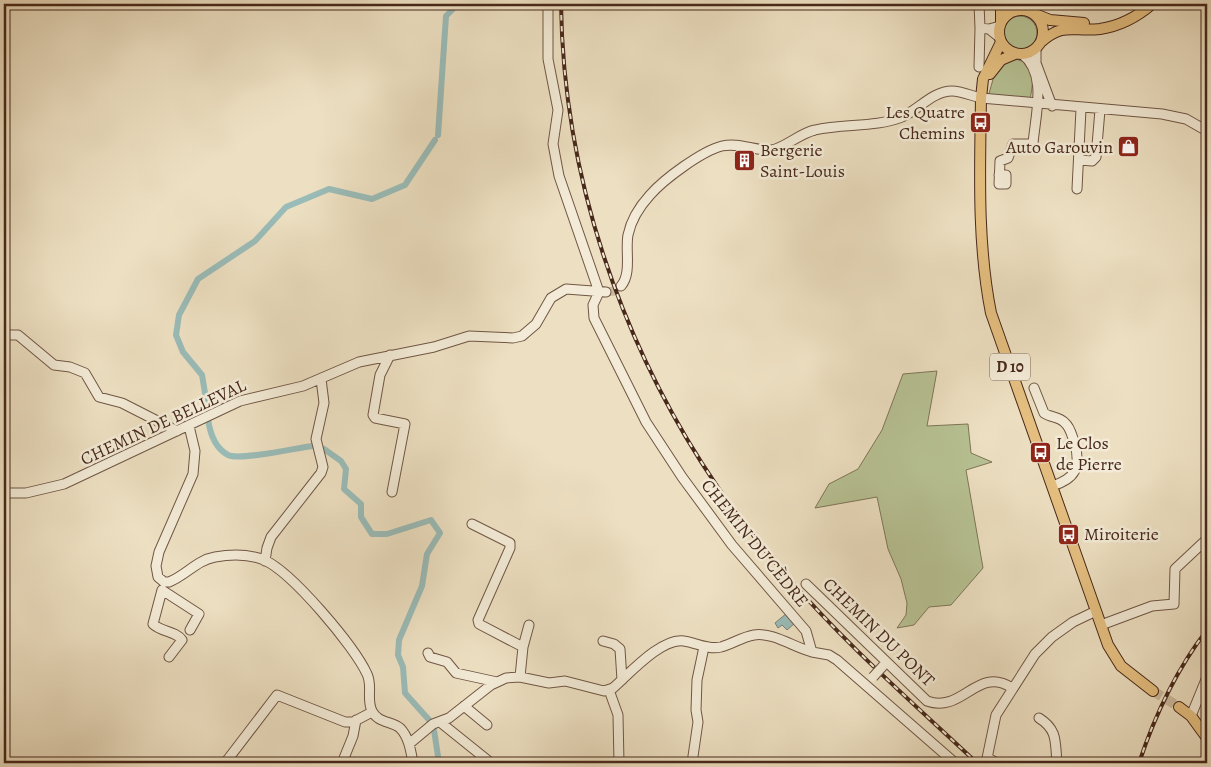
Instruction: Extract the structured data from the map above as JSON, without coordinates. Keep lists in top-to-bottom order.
{
  "streets": {
    "main road": ["D 10"],
    "street": ["CHEMIN DE BELLEVAL", "CHEMIN DU CÈDRE", "CHEMIN DU PONT"]
  },
  "crossings": [
    ["CHEMIN DE BELLEVAL", "CHEMIN DU CÈDRE"]
  ],
  "places": {
    "bus stop": ["Les Quatre Chemins", "Le Clos de Pierre", "Miroiterie"],
    "shop": ["Auto Garouvin"],
    "building": ["Bergerie Saint-Louis"]
  }
}
